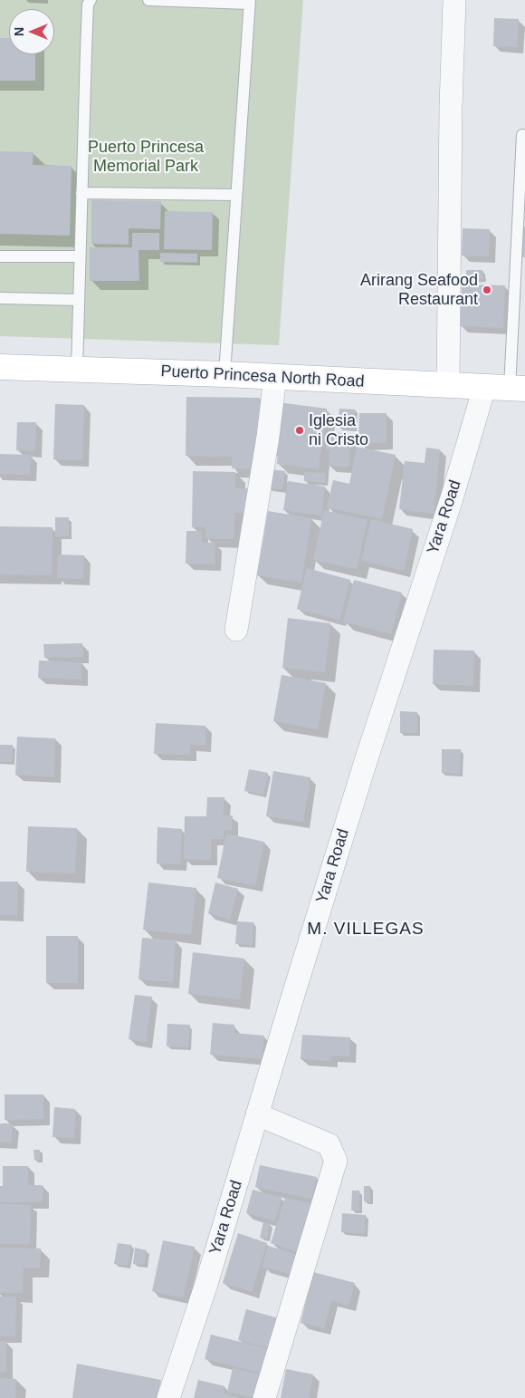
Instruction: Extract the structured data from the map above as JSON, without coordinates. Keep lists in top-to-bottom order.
{
  "streets": {
    "main road": ["Puerto Princesa North Road"],
    "street": ["Yara Road"]
  },
  "crossings": [
    ["Puerto Princesa North Road", "Yara Road"]
  ],
  "districts": ["M. VILLEGAS"],
  "parks": ["Puerto Princesa Memorial Park"],
  "places": ["Arirang Seafood Restaurant", "Iglesia ni Cristo"],
  "north": "left"
}
